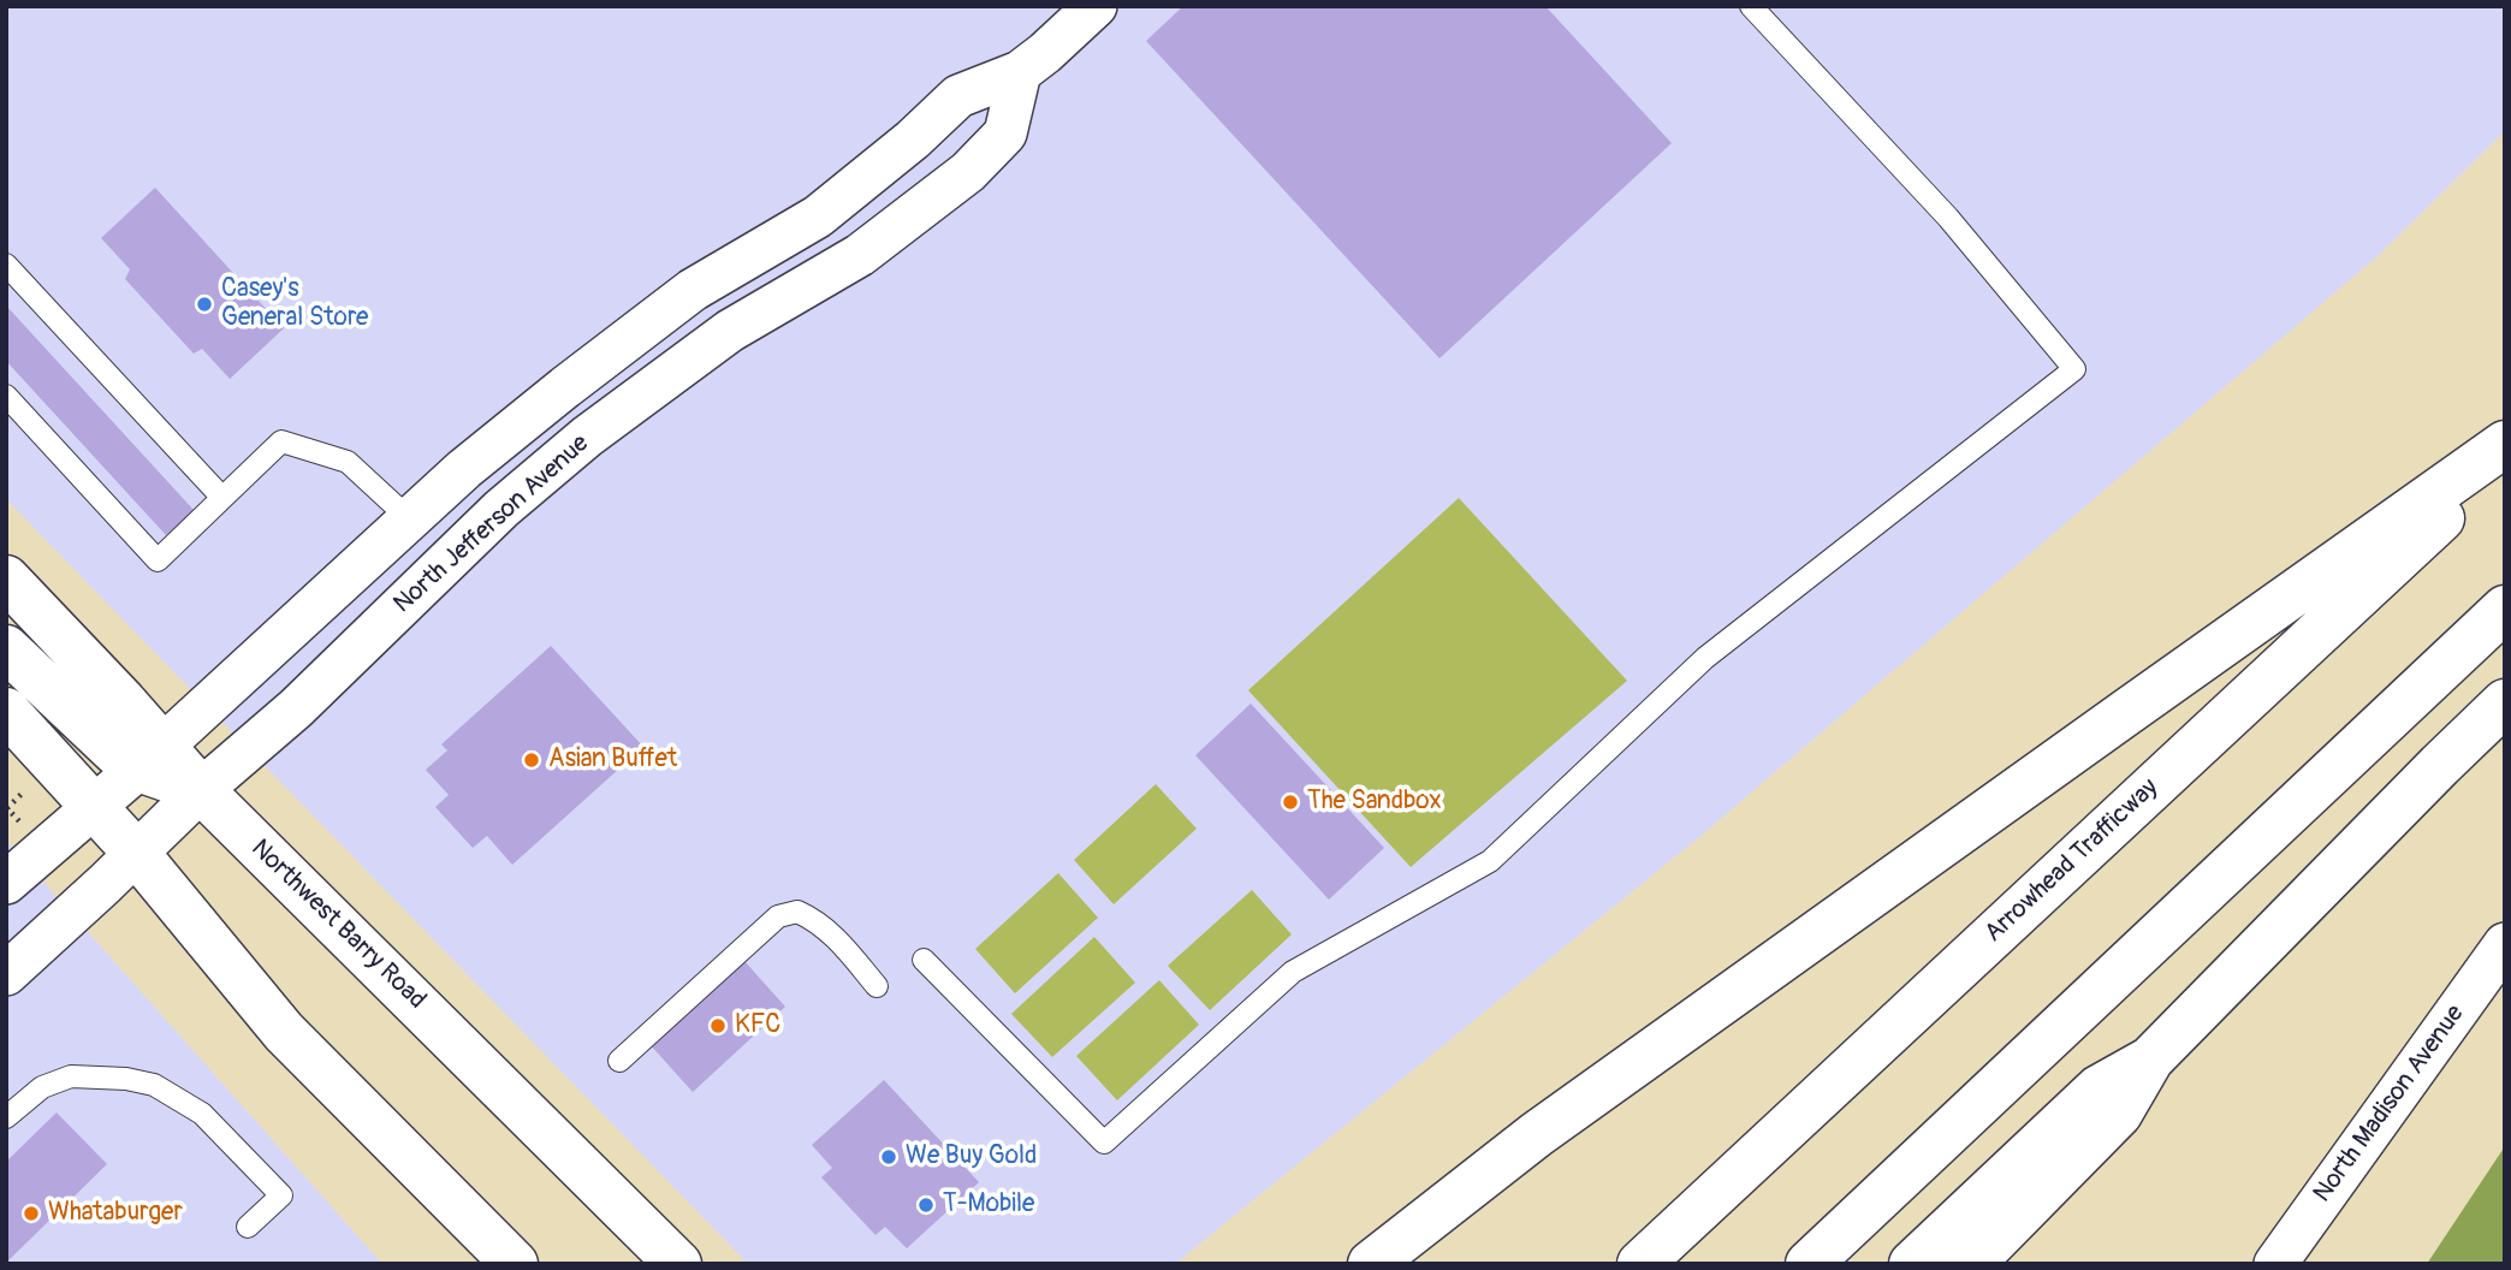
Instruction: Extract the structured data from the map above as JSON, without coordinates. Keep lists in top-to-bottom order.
{
  "streets": {
    "main road": ["Arrowhead Trafficway", "Northwest Barry Road"],
    "street": ["North Jefferson Avenue", "North Madison Avenue"]
  },
  "crossings": [
    ["North Jefferson Avenue", "Northwest Barry Road"]
  ],
  "places": [
    "Casey's General Store",
    "Asian Buffet",
    "The Sandbox",
    "KFC",
    "We Buy Gold",
    "T-Mobile",
    "Whataburger"
  ]
}
